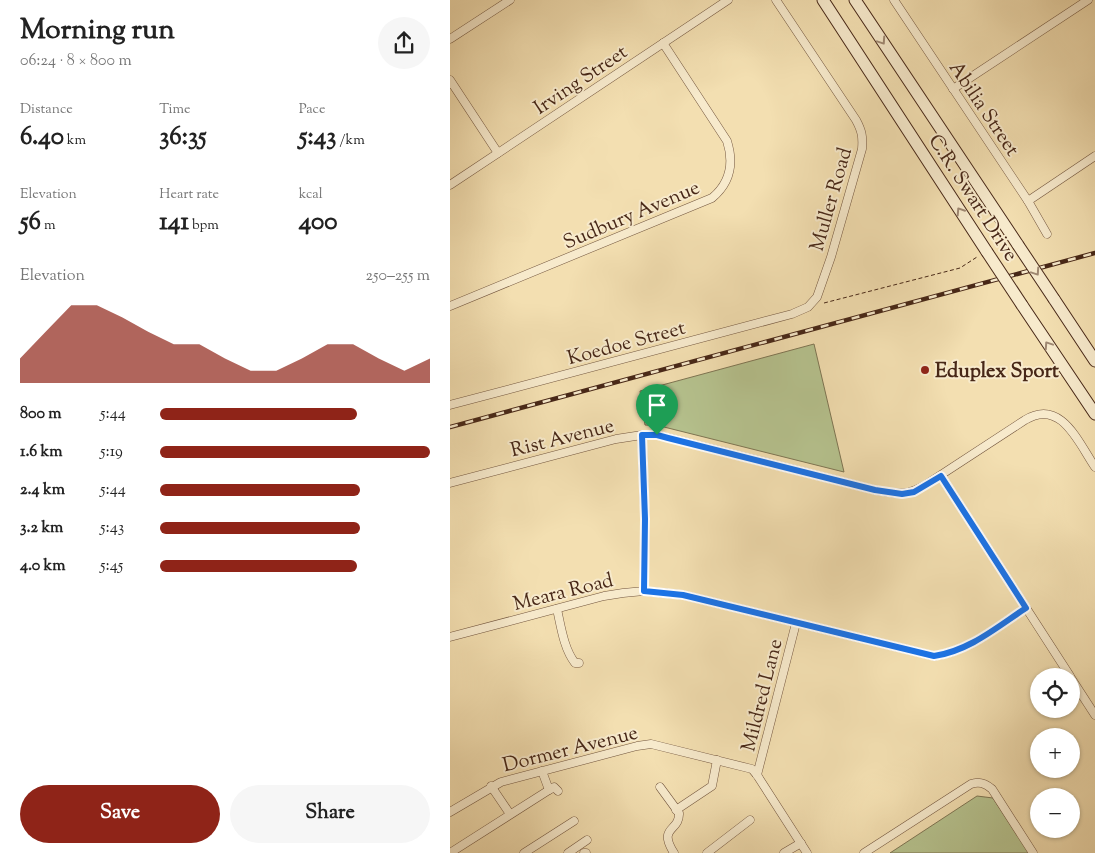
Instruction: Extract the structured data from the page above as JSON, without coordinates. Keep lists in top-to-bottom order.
{
  "streets": {
    "main road": ["C.R. Swart Drive"],
    "street": [
      "Irving Street",
      "Abilia Street",
      "Muller Road",
      "Sudbury Avenue",
      "Koedoe Street",
      "Rist Avenue",
      "Meara Road",
      "Mildred Lane",
      "Dormer Avenue"
    ]
  },
  "crossings": [
    ["Irving Street", "Sudbury Avenue"],
    ["Muller Road", "Koedoe Street"],
    ["Meara Road", "Mildred Lane"],
    ["Mildred Lane", "Dormer Avenue"]
  ],
  "places": ["Eduplex Sport"],
  "page": {
    "heading": ["Morning run", "06:24 · 8 × 800 m"],
    "stats": [
      ["Distance", "6.40 km"],
      ["Time", "36:35"],
      ["Pace", "5:43 /km"],
      ["Elevation", "56 m"],
      ["Heart rate", "141 bpm"],
      ["kcal", "400"]
    ],
    "chart": ["Elevation", "250–255 m"],
    "list": [
      {
        "name": "800 m",
        "note": "5:44"
      },
      {
        "name": "1.6 km",
        "note": "5:19"
      },
      {
        "name": "2.4 km",
        "note": "5:44"
      },
      {
        "name": "3.2 km",
        "note": "5:43"
      },
      {
        "name": "4.0 km",
        "note": "5:45"
      }
    ],
    "map_buttons": ["+", "−"],
    "buttons": ["Save", "Share"]
  }
}
